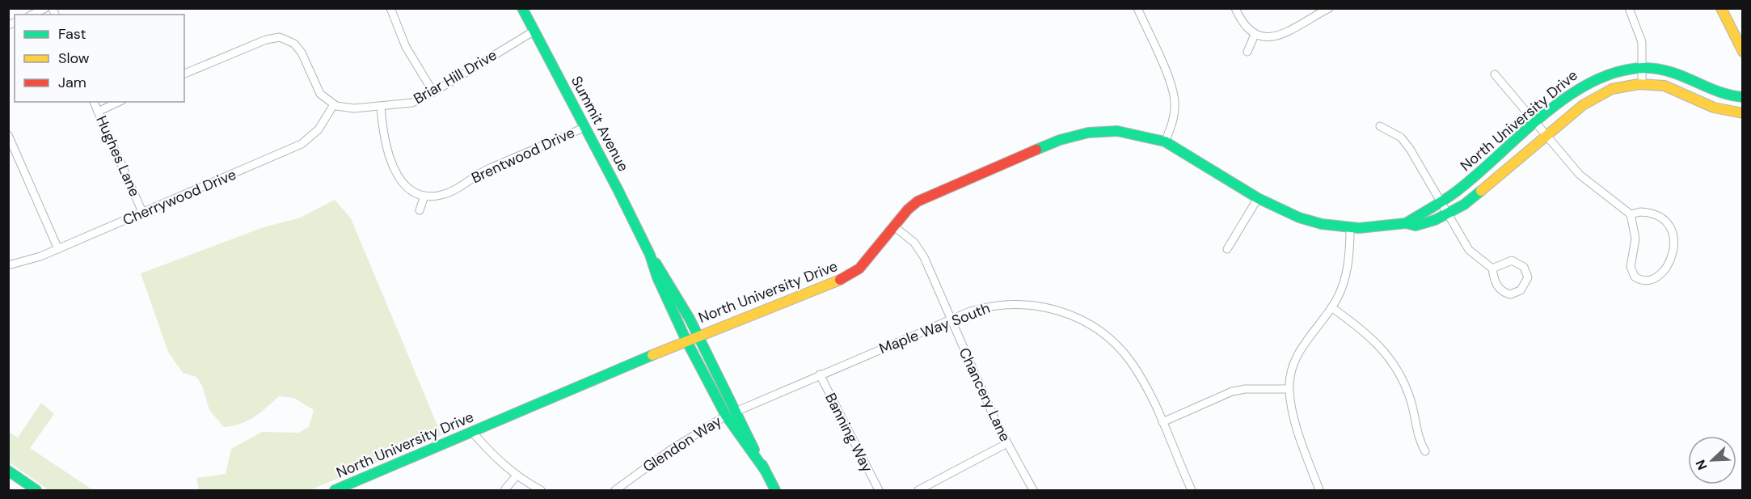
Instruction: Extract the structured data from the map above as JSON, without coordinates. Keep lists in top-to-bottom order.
{
  "streets": {
    "street": [
      "Briar Hill Drive",
      "North University Drive",
      "Summit Avenue",
      "Brentwood Drive",
      "Hughes Lane",
      "Cherrywood Drive",
      "Maple Way South",
      "Chancery Lane",
      "Banning Way",
      "Glendon Way"
    ]
  },
  "crossings": [
    ["Briar Hill Drive", "Summit Avenue"],
    ["Briar Hill Drive", "Cherrywood Drive"],
    ["North University Drive", "Summit Avenue"],
    ["North University Drive", "Chancery Lane"],
    ["Summit Avenue", "Brentwood Drive"],
    ["Summit Avenue", "Maple Way South"],
    ["Summit Avenue", "Glendon Way"],
    ["Hughes Lane", "Cherrywood Drive"],
    ["Maple Way South", "Chancery Lane"],
    ["Maple Way South", "Banning Way"],
    ["Maple Way South", "Glendon Way"]
  ],
  "legend": ["Fast", "Slow", "Jam"],
  "north": "bottom left"
}
